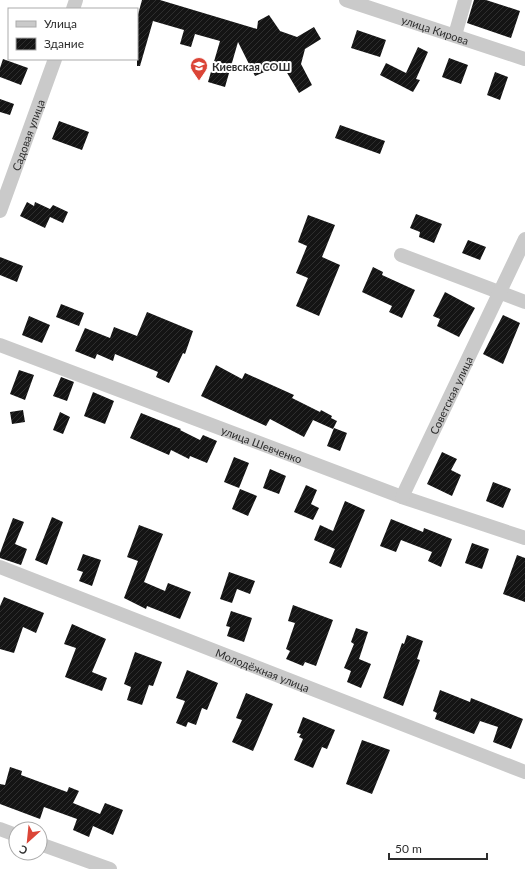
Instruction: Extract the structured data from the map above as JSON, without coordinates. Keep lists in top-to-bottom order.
{
  "streets": {
    "street": [
      "улица Кирова",
      "Садовая улица",
      "Советская улица",
      "улица Шевченко",
      "Молодёжная улица"
    ]
  },
  "crossings": [
    ["Советская улица", "улица Шевченко"]
  ],
  "places": {
    "school or university": ["Киевская СОШ"]
  },
  "legend": ["Улица", "Здание"],
  "scale_bar": "50 m",
  "north": "bottom left"
}
